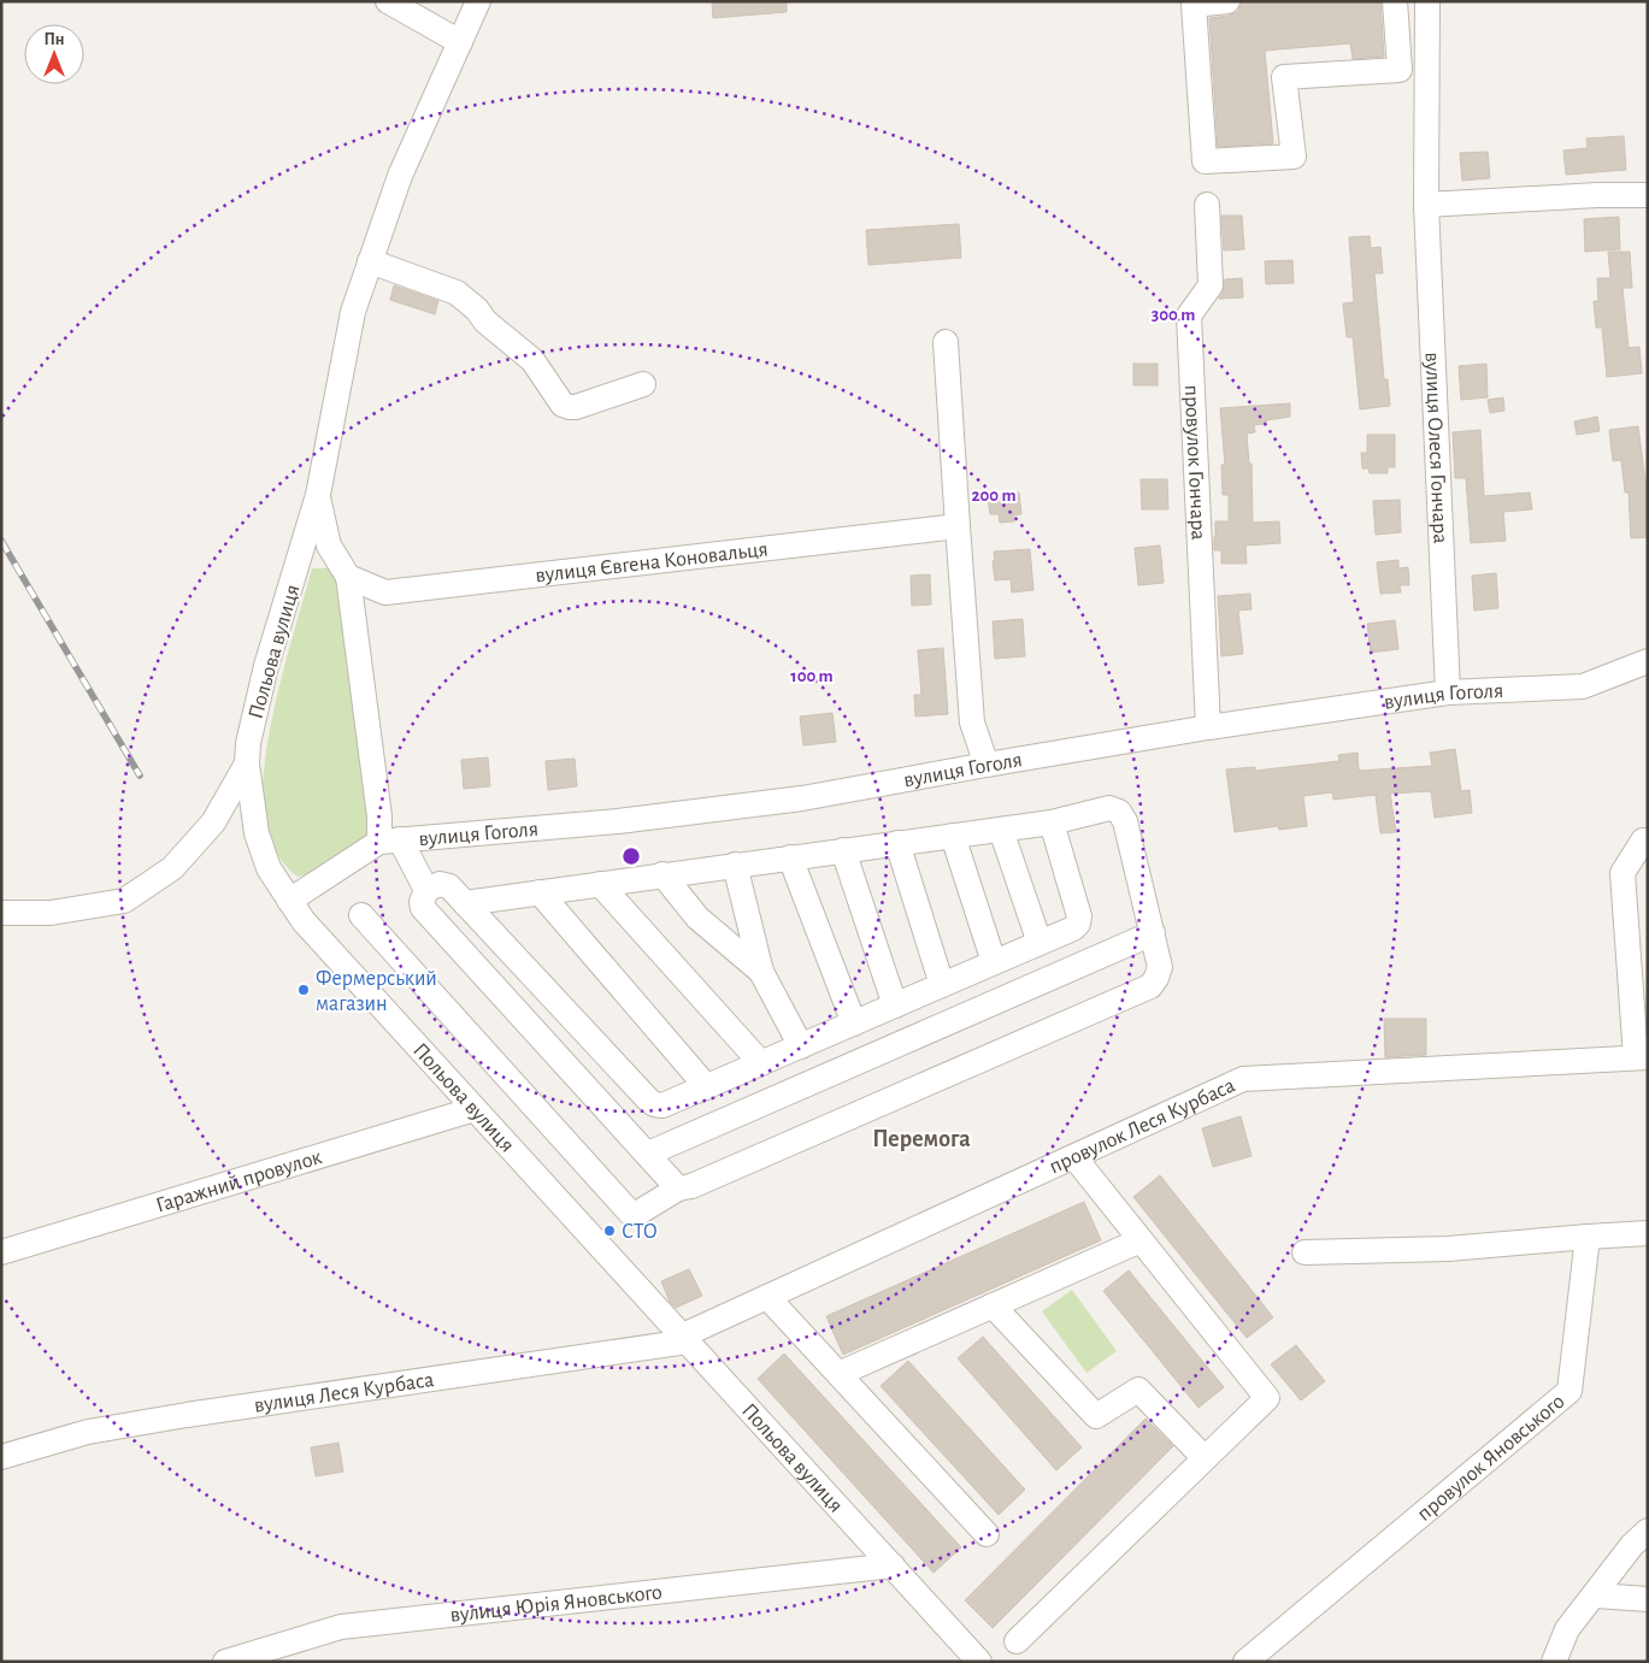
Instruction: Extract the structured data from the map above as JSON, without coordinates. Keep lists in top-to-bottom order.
{
  "streets": {
    "street": [
      "вулиця Олеся Гончара",
      "провулок Гончара",
      "вулиця Євгена Коновальця",
      "Польова вулиця",
      "вулиця Гоголя",
      "провулок Леся Курбаса",
      "Гаражний провулок",
      "вулиця Леся Курбаса",
      "провулок Яновського",
      "вулиця Юрія Яновського"
    ]
  },
  "crossings": [
    ["вулиця Олеся Гончара", "вулиця Гоголя"],
    ["провулок Гончара", "вулиця Гоголя"],
    ["Польова вулиця", "вулиця Гоголя"],
    ["Польова вулиця", "провулок Леся Курбаса"],
    ["Польова вулиця", "Гаражний провулок"],
    ["Польова вулиця", "вулиця Леся Курбаса"],
    ["Польова вулиця", "вулиця Юрія Яновського"],
    ["провулок Леся Курбаса", "вулиця Леся Курбаса"]
  ],
  "districts": ["Перемога"],
  "places": ["Фермерський магазин", "СТО"],
  "north": "top",
  "rings": ["300 m", "200 m", "100 m"]
}
